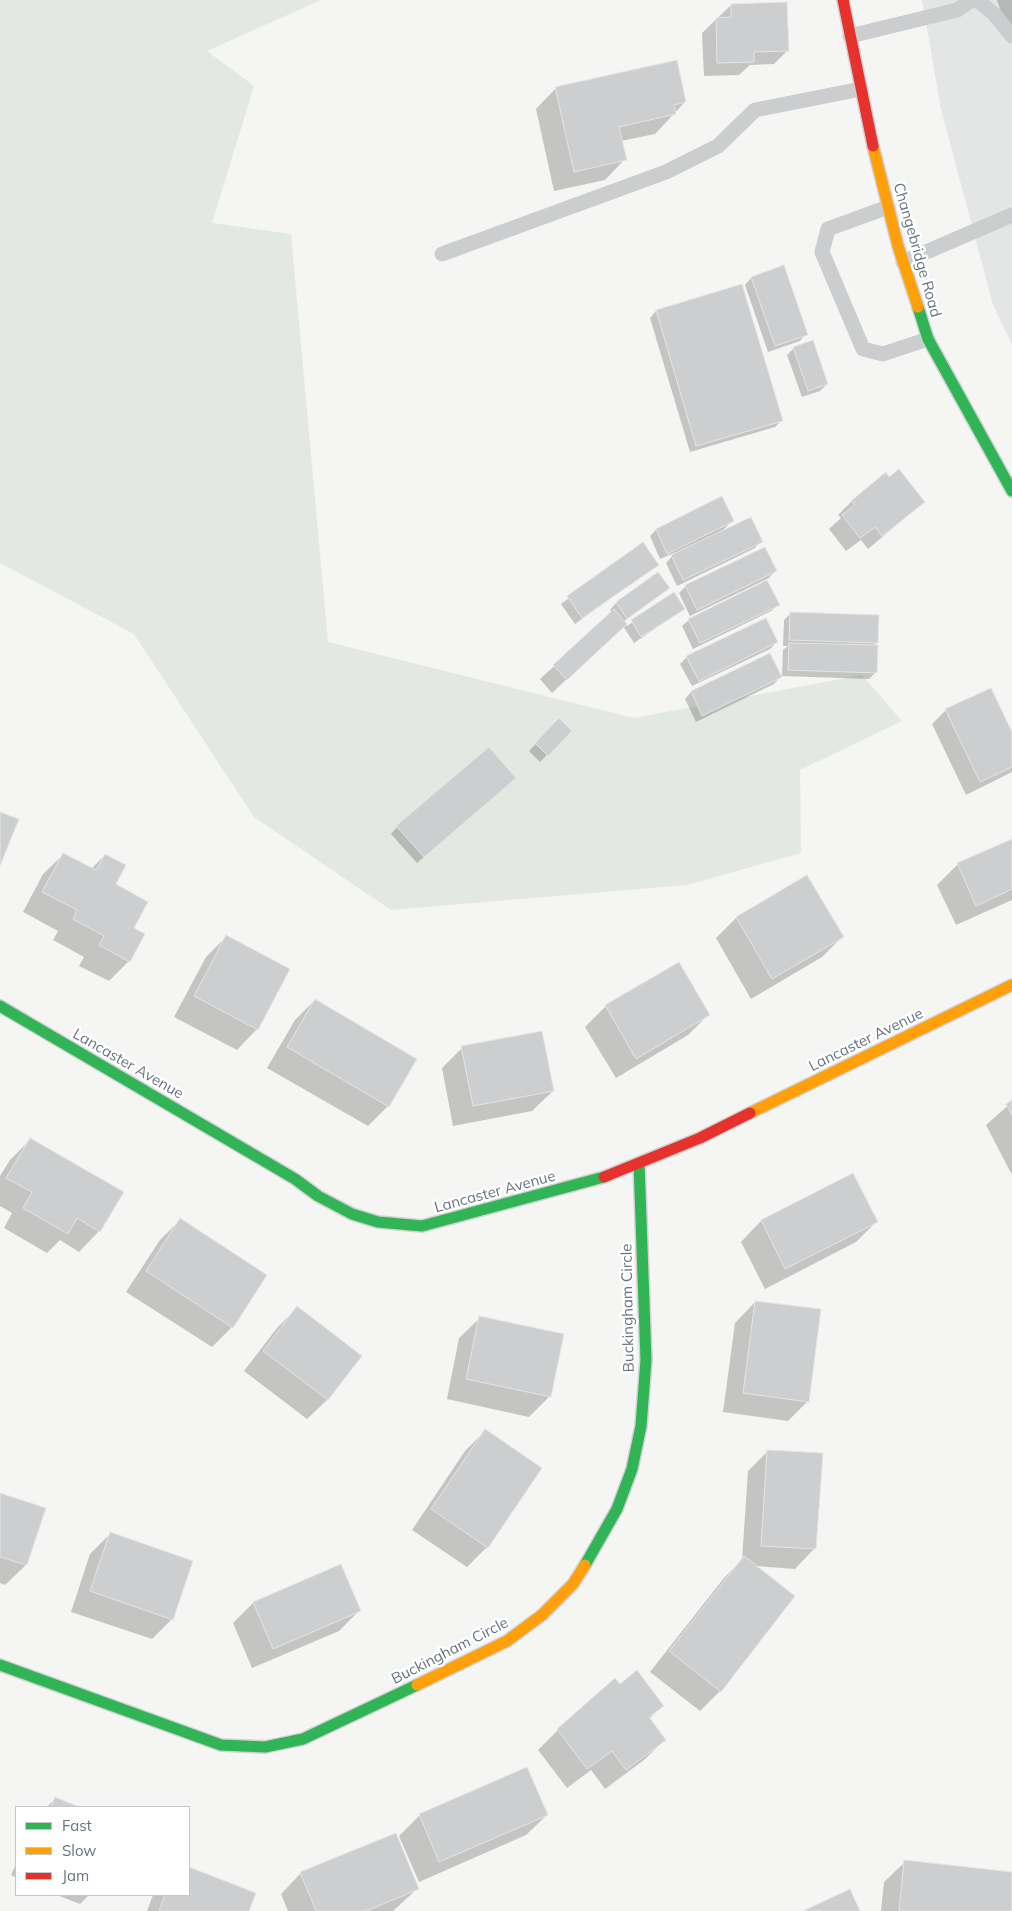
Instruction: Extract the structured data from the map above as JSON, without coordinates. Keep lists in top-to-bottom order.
{
  "streets": {
    "street": ["Changebridge Road", "Lancaster Avenue", "Buckingham Circle"]
  },
  "crossings": [
    ["Lancaster Avenue", "Buckingham Circle"]
  ],
  "legend": ["Fast", "Slow", "Jam"]
}
